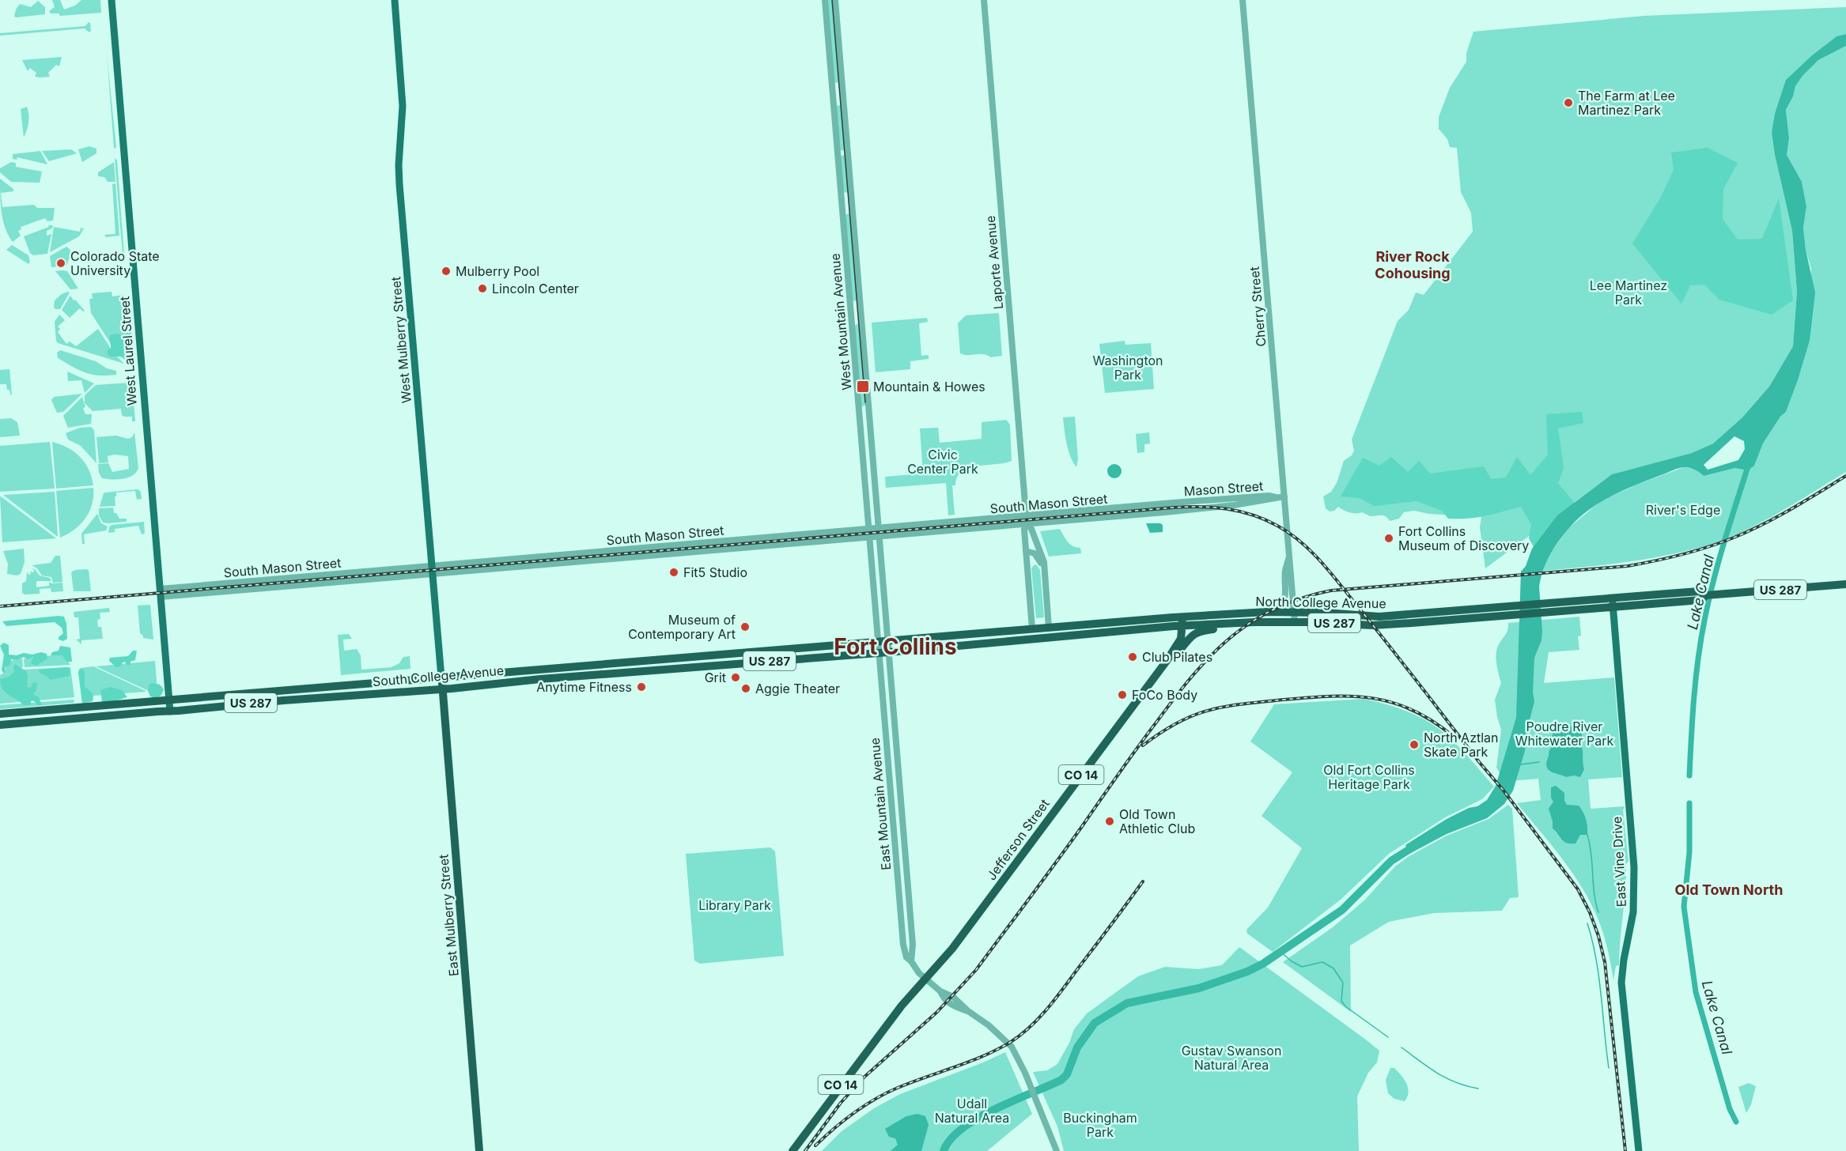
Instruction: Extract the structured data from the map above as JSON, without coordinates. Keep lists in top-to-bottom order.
{
  "streets": {
    "highway": [
      "US 287",
      "North College Avenue",
      "South College Avenue",
      "CO 14",
      "Jefferson Street",
      "East Mulberry Street"
    ],
    "main road": ["West Mulberry Street", "West Laurel Street", "East Vine Drive"],
    "street": [
      "Laporte Avenue",
      "Cherry Street",
      "West Mountain Avenue",
      "Mason Street",
      "South Mason Street",
      "East Mountain Avenue"
    ]
  },
  "crossings": [
    ["Laporte Avenue", "Mason Street"],
    ["Laporte Avenue", "South Mason Street"],
    ["Laporte Avenue", "North College Avenue"],
    ["Cherry Street", "Mason Street"],
    ["Cherry Street", "North College Avenue"],
    ["West Mountain Avenue", "South Mason Street"],
    ["West Mountain Avenue", "North College Avenue"],
    ["West Mountain Avenue", "South College Avenue"],
    ["West Mountain Avenue", "East Mountain Avenue"],
    ["West Mulberry Street", "South Mason Street"],
    ["West Mulberry Street", "South College Avenue"],
    ["West Mulberry Street", "East Mulberry Street"],
    ["West Laurel Street", "South Mason Street"],
    ["West Laurel Street", "South College Avenue"],
    ["Mason Street", "South Mason Street"],
    ["North College Avenue", "South College Avenue"],
    ["North College Avenue", "CO 14"],
    ["North College Avenue", "East Mountain Avenue"],
    ["North College Avenue", "Jefferson Street"],
    ["North College Avenue", "East Vine Drive"],
    ["South College Avenue", "East Mountain Avenue"],
    ["South College Avenue", "East Mulberry Street"],
    ["CO 14", "East Mountain Avenue"],
    ["CO 14", "Jefferson Street"],
    ["East Mountain Avenue", "Jefferson Street"]
  ],
  "districts": ["River Rock Cohousing", "Fort Collins", "Old Town North"],
  "water": ["Lake Canal"],
  "parks": [
    "Lee Martinez Park",
    "Washington Park",
    "Civic Center Park",
    "River's Edge",
    "Poudre River Whitewater Park",
    "Old Fort Collins Heritage Park",
    "Library Park",
    "Gustav Swanson Natural Area",
    "Udall Natural Area",
    "Buckingham Park"
  ],
  "places": {
    "other": [
      "The Farm at Lee Martinez Park",
      "Colorado State University",
      "Mulberry Pool",
      "Lincoln Center",
      "Fort Collins Museum of Discovery",
      "Fit5 Studio",
      "Museum of Contemporary Art",
      "Club Pilates",
      "Grit",
      "Anytime Fitness",
      "Aggie Theater",
      "FoCo Body",
      "North Aztlan Skate Park",
      "Old Town Athletic Club"
    ],
    "transit": ["Mountain & Howes"]
  }
}
